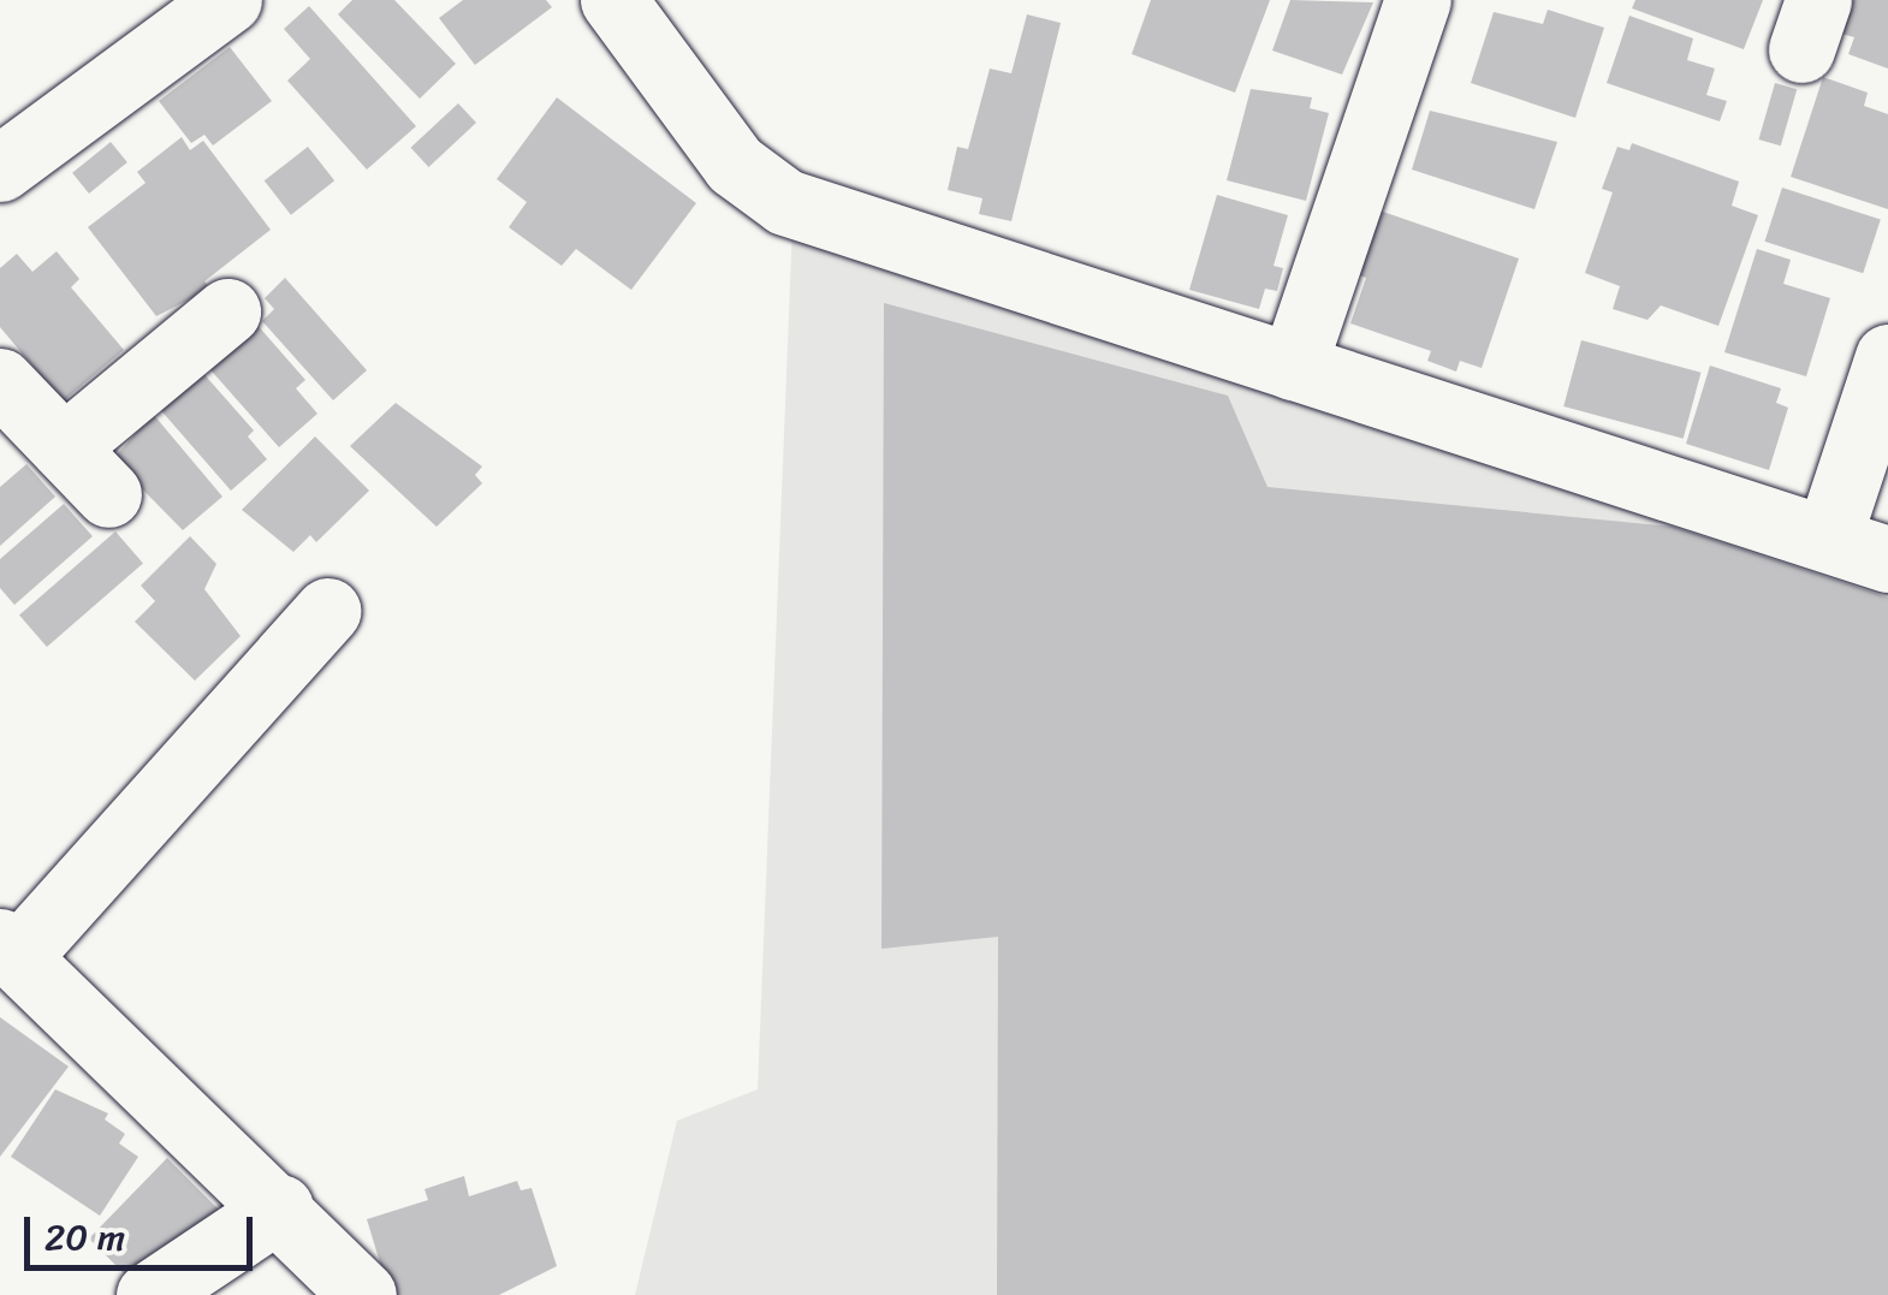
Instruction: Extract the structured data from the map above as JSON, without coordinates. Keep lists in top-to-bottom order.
{
  "scale_bar": "20 m"
}
